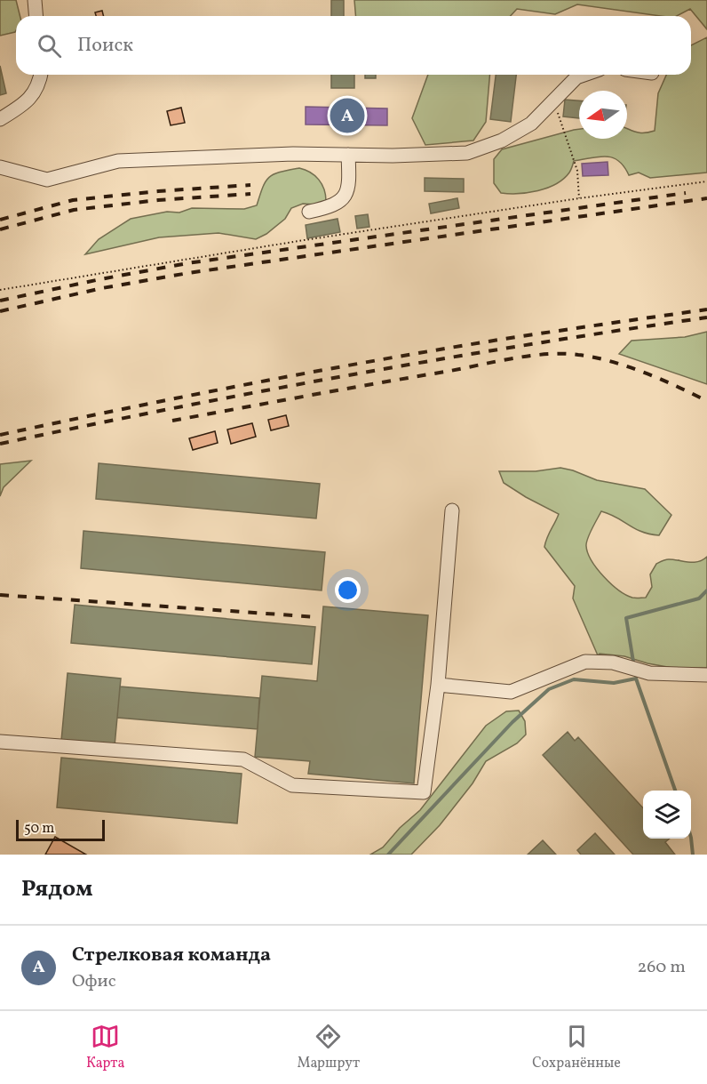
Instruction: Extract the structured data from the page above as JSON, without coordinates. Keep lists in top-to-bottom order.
{
  "scale_bar": "50 m",
  "north": "left",
  "page": {
    "search": "Поиск",
    "pins": "A",
    "scale": "50 m",
    "heading": "Рядом",
    "list": [
      {
        "mark": "A",
        "name": "Стрелковая команда",
        "note": "Офис",
        "value": "260 m"
      }
    ],
    "nav": ["Карта", "Маршрут", "Сохранённые"]
  }
}
